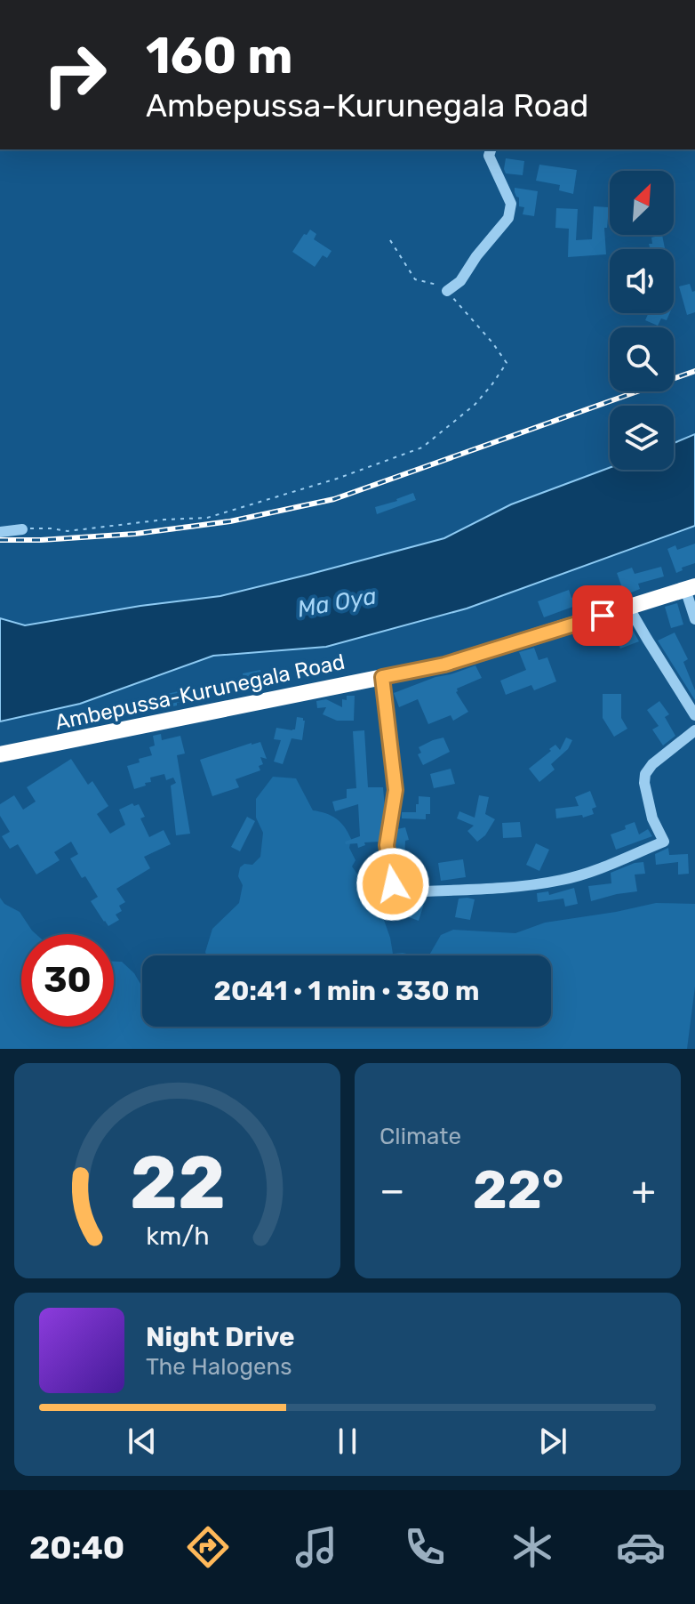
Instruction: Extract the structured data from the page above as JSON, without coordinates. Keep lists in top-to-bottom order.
{
  "streets": {
    "highway": ["Ambepussa-Kurunegala Road"]
  },
  "water": ["Ma Oya"],
  "north": "top right",
  "page": {
    "turn": ["160 m", "Ambepussa-Kurunegala Road"],
    "limit": "30",
    "trip": "20:41 · 1 min · 330 m",
    "tile": "Climate",
    "heat": ["−", "22°", "+"],
    "song": ["Night Drive", "The Halogens"],
    "tabs": "20:40",
    "gauge": ["22", "km/h"]
  }
}
